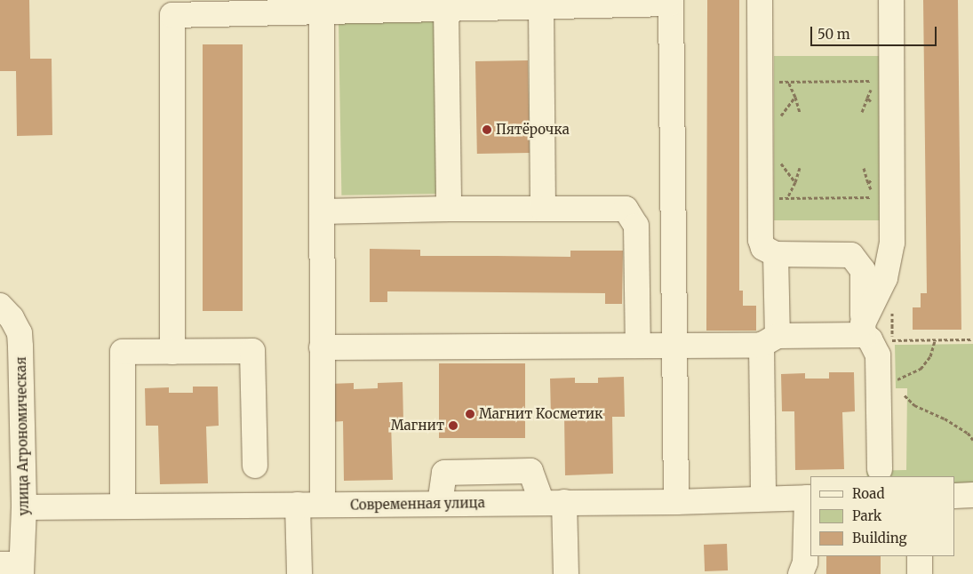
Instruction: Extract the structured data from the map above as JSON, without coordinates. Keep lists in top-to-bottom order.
{
  "streets": {
    "street": ["улица Агрономическая", "Современная улица"]
  },
  "crossings": [
    ["улица Агрономическая", "Современная улица"]
  ],
  "places": ["Пятёрочка", "Магнит Косметик", "Магнит"],
  "legend": ["Road", "Park", "Building"],
  "scale_bar": "50 m"
}
